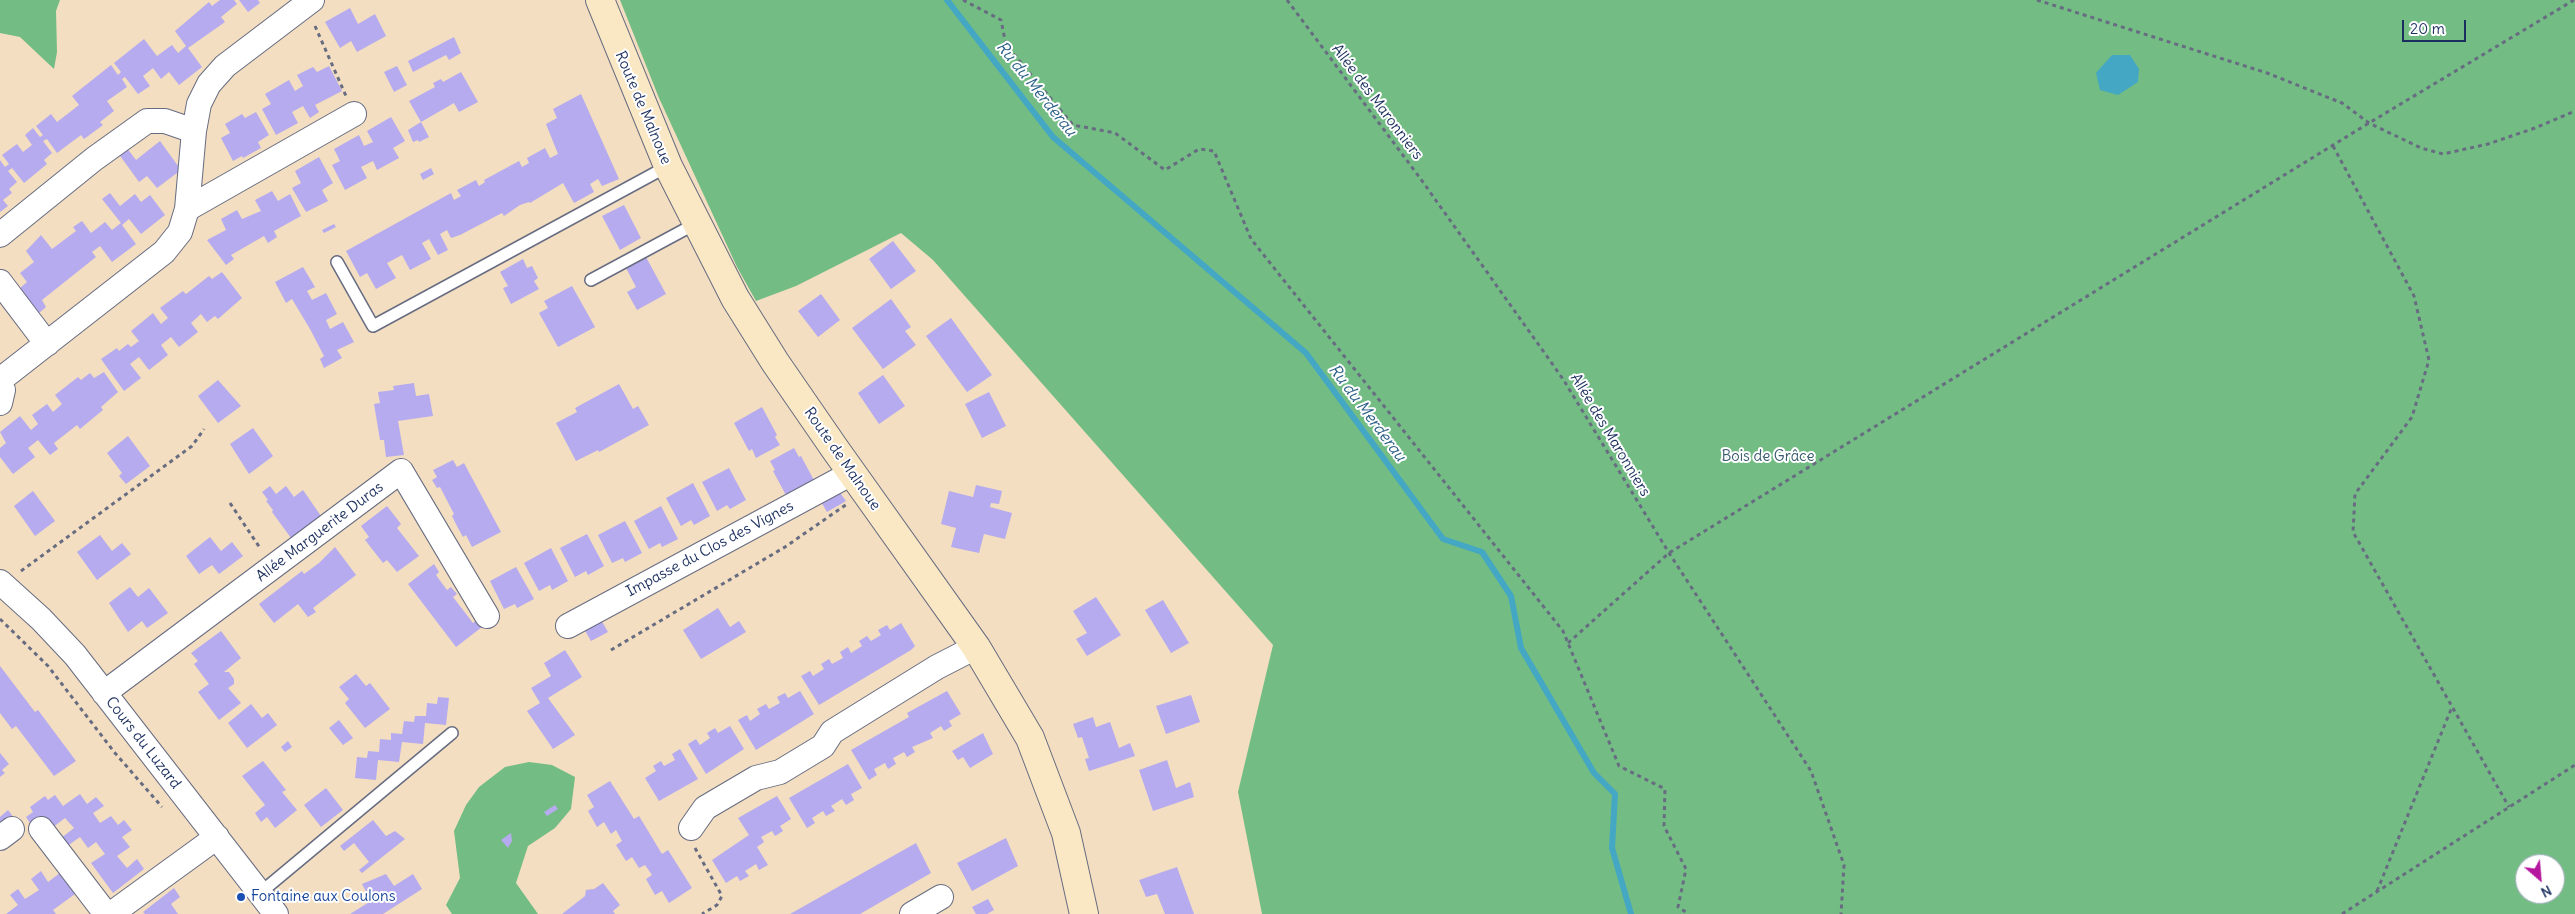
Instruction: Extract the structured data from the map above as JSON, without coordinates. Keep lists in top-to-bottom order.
{
  "streets": {
    "main road": ["Route de Malnoue"],
    "street": ["Allée Marguerite Duras", "Impasse du Clos des Vignes", "Cours du Luzard"],
    "path": ["Allée des Maronniers"]
  },
  "crossings": [
    ["Route de Malnoue", "Impasse du Clos des Vignes"],
    ["Allée Marguerite Duras", "Cours du Luzard"]
  ],
  "water": ["Ru du Merderau"],
  "parks": ["Bois de Grâce"],
  "places": ["Fontaine aux Coulons"],
  "scale_bar": "20 m",
  "north": "bottom right"
}
